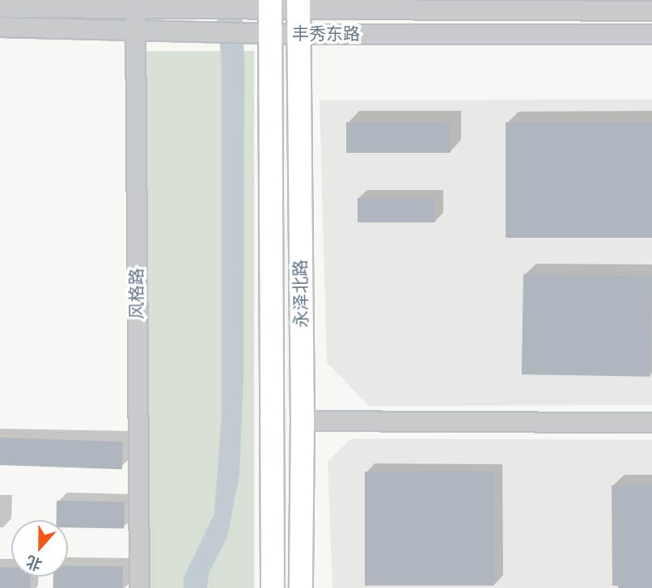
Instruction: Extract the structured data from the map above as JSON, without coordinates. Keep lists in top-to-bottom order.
{
  "streets": {
    "main road": ["永泽北路"],
    "street": ["丰秀东路", "风格路"]
  },
  "crossings": [
    ["丰秀东路", "风格路"],
    ["丰秀东路", "永泽北路"]
  ],
  "north": "bottom"
}
